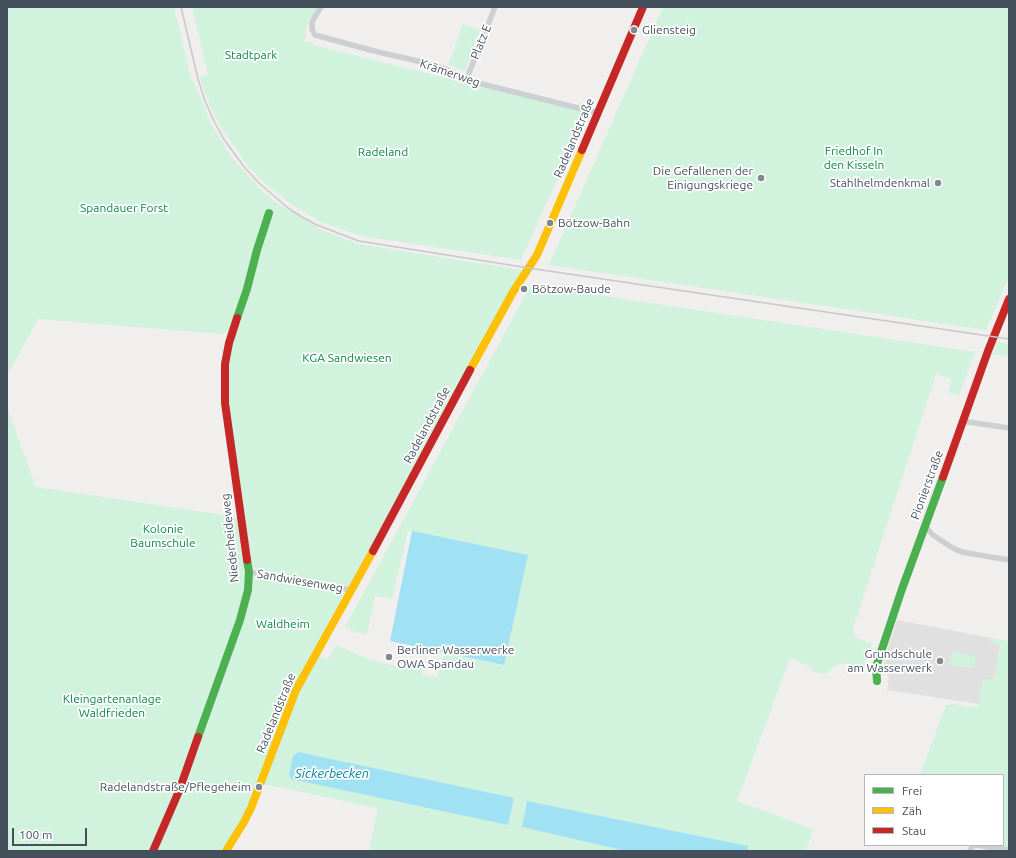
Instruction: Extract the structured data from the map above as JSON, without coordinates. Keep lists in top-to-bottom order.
{
  "streets": {
    "street": [
      "Platz E",
      "Krämerweg",
      "Radelandstraße",
      "Pionierstraße",
      "Niederheideweg",
      "Sandwiesenweg"
    ]
  },
  "crossings": [
    ["Platz E", "Krämerweg"],
    ["Krämerweg", "Radelandstraße"],
    ["Radelandstraße", "Sandwiesenweg"],
    ["Niederheideweg", "Sandwiesenweg"]
  ],
  "water": ["Sickerbecken"],
  "parks": [
    "Stadtpark",
    "Friedhof In den Kisseln",
    "Radeland",
    "Spandauer Forst",
    "KGA Sandwiesen",
    "Kolonie Baumschule",
    "Waldheim",
    "Kleingartenanlage Waldfrieden"
  ],
  "places": [
    "Gliensteig",
    "Die Gefallenen der Einigungskriege",
    "Stahlhelmdenkmal",
    "Bötzow-Bahn",
    "Bötzow-Baude",
    "Berliner Wasserwerke OWA Spandau",
    "Grundschule am Wasserwerk",
    "Radelandstraße/Pflegeheim"
  ],
  "legend": ["Frei", "Zäh", "Stau"],
  "scale_bar": "100 m"
}
